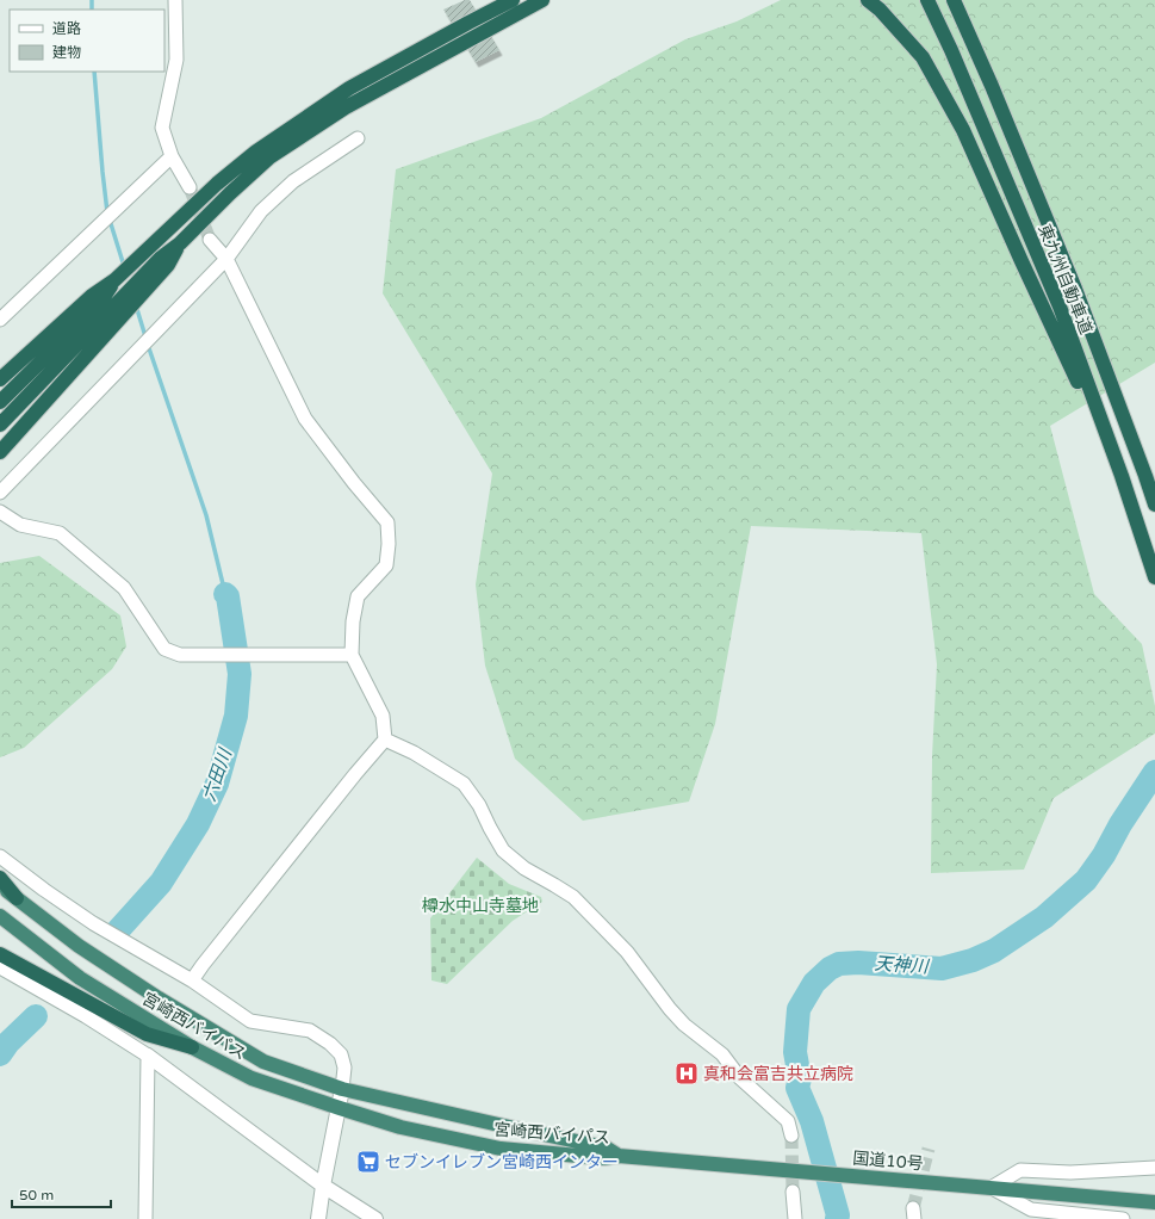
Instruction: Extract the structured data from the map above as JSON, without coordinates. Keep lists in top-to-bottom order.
{
  "streets": {
    "highway": ["東九州自動車道", "宮崎西バイパス", "国道10号"]
  },
  "crossings": [
    ["宮崎西バイパス", "国道10号"]
  ],
  "water": ["六田川", "天神川"],
  "parks": ["樽水中山寺墓地"],
  "places": {
    "hospital": ["真和会富吉共立病院"],
    "supermarket": ["セブンイレブン宮崎西インター"]
  },
  "legend": ["道路", "建物"],
  "scale_bar": "50 m"
}
